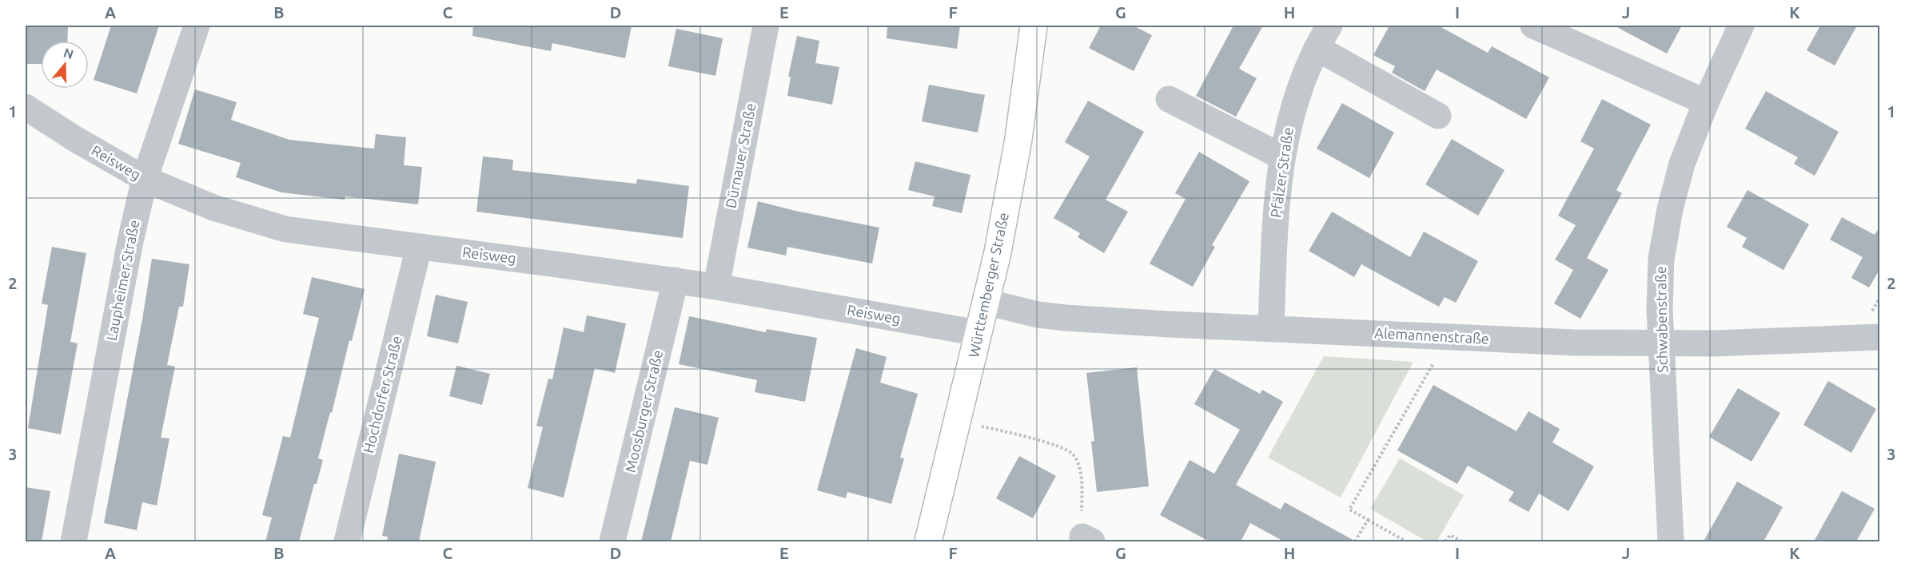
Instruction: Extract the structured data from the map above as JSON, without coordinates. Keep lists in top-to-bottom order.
{
  "streets": {
    "main road": ["Württemberger Straße"],
    "street": [
      "Dürnauer Straße",
      "Reisweg",
      "Pfälzer Straße",
      "Laupheimer Straße",
      "Schwabenstraße",
      "Alemannenstraße",
      "Hochdorfer Straße",
      "Moosburger Straße"
    ]
  },
  "crossings": [
    ["Dürnauer Straße", "Reisweg"],
    ["Reisweg", "Laupheimer Straße"],
    ["Reisweg", "Württemberger Straße"],
    ["Reisweg", "Hochdorfer Straße"],
    ["Reisweg", "Moosburger Straße"],
    ["Pfälzer Straße", "Alemannenstraße"],
    ["Württemberger Straße", "Alemannenstraße"],
    ["Schwabenstraße", "Alemannenstraße"]
  ],
  "north": "top",
  "grid": {
    "columns": [
      "A",
      "B",
      "C",
      "D",
      "E",
      "F",
      "G",
      "H",
      "I",
      "J",
      "K"
    ],
    "rows": ["1", "2", "3"]
  }
}
